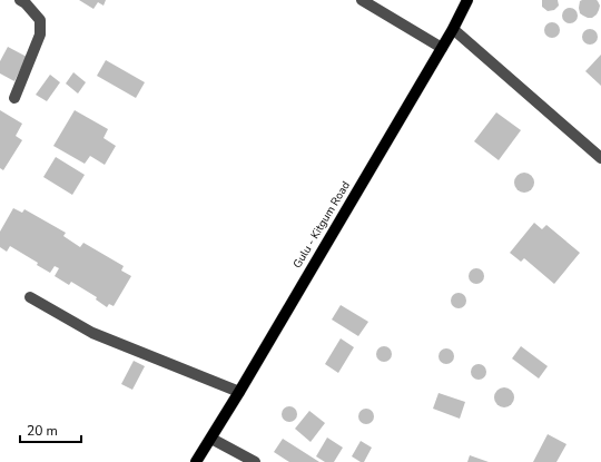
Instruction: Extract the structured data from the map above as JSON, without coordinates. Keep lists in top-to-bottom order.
{
  "streets": {
    "main road": ["Gulu - Kitgum Road"]
  },
  "scale_bar": "20 m"
}
